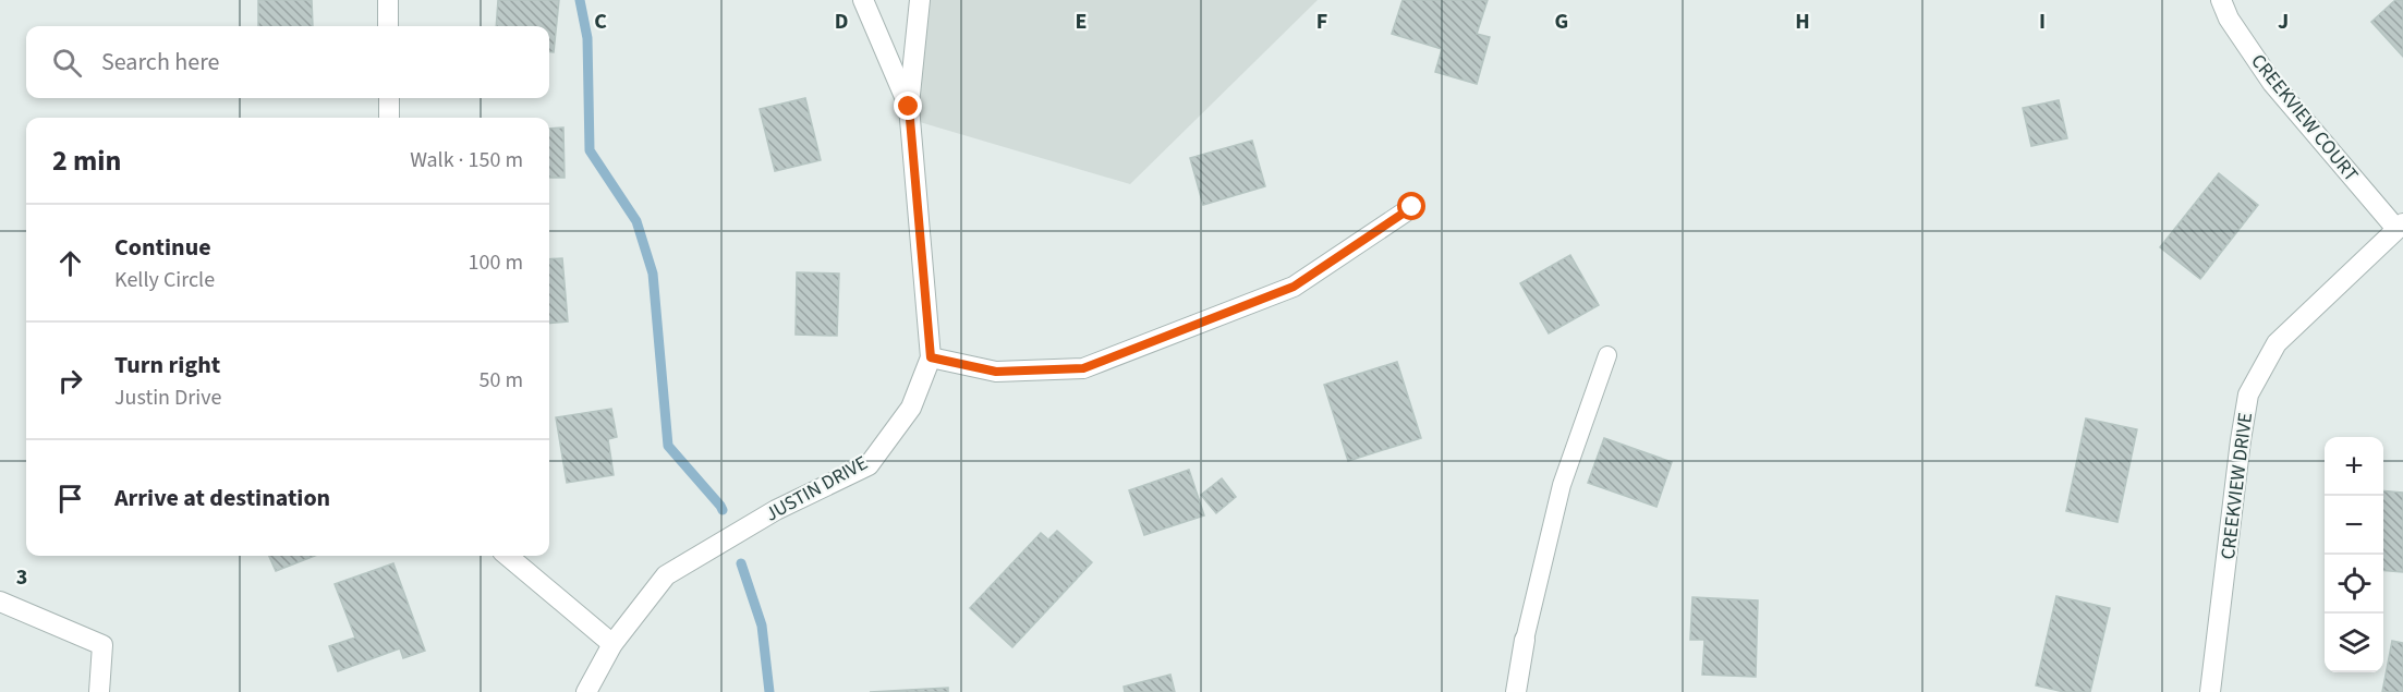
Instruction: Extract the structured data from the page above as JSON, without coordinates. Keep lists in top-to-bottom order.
{
  "streets": {
    "street": ["CREEKVIEW COURT", "CREEKVIEW DRIVE", "JUSTIN DRIVE"]
  },
  "crossings": [
    ["CREEKVIEW COURT", "CREEKVIEW DRIVE"]
  ],
  "page": {
    "search": "Search here",
    "heading": ["2 min", "Walk · 150 m"],
    "list": [
      ["Continue", "Kelly Circle", "100 m"],
      ["Turn right", "Justin Drive", "50 m"],
      "Arrive at destination"
    ],
    "map_buttons": ["+", "−"]
  },
  "grid": {
    "columns": [
      "C",
      "D",
      "E",
      "F",
      "G",
      "H",
      "I",
      "J"
    ],
    "rows": ["3"]
  }
}
